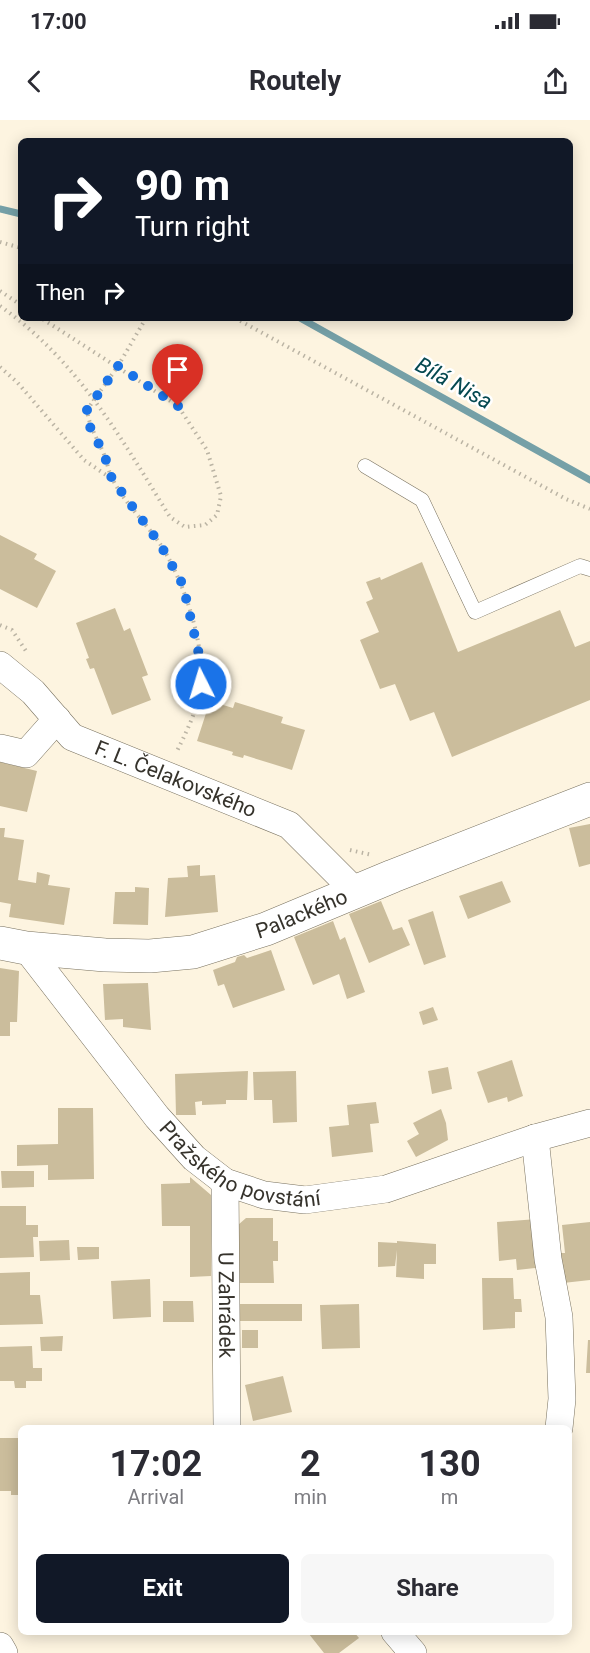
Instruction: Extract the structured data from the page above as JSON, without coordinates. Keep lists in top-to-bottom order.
{
  "streets": {
    "street": [
      "F. L. Čelakovského",
      "Palackého",
      "Pražského povstání",
      "U Zahrádek"
    ]
  },
  "crossings": [
    ["F. L. Čelakovského", "Palackého"],
    ["Palackého", "Pražského povstání"],
    ["Pražského povstání", "U Zahrádek"]
  ],
  "water": ["Bílá Nisa"],
  "page": {
    "status": "17:00",
    "header": "Routely",
    "turn": ["90 m", "Turn right"],
    "then": "Then",
    "eta": [
      "17:02",
      "Arrival",
      "2",
      "min",
      "130",
      "m"
    ],
    "buttons": ["Exit", "Share"]
  }
}
